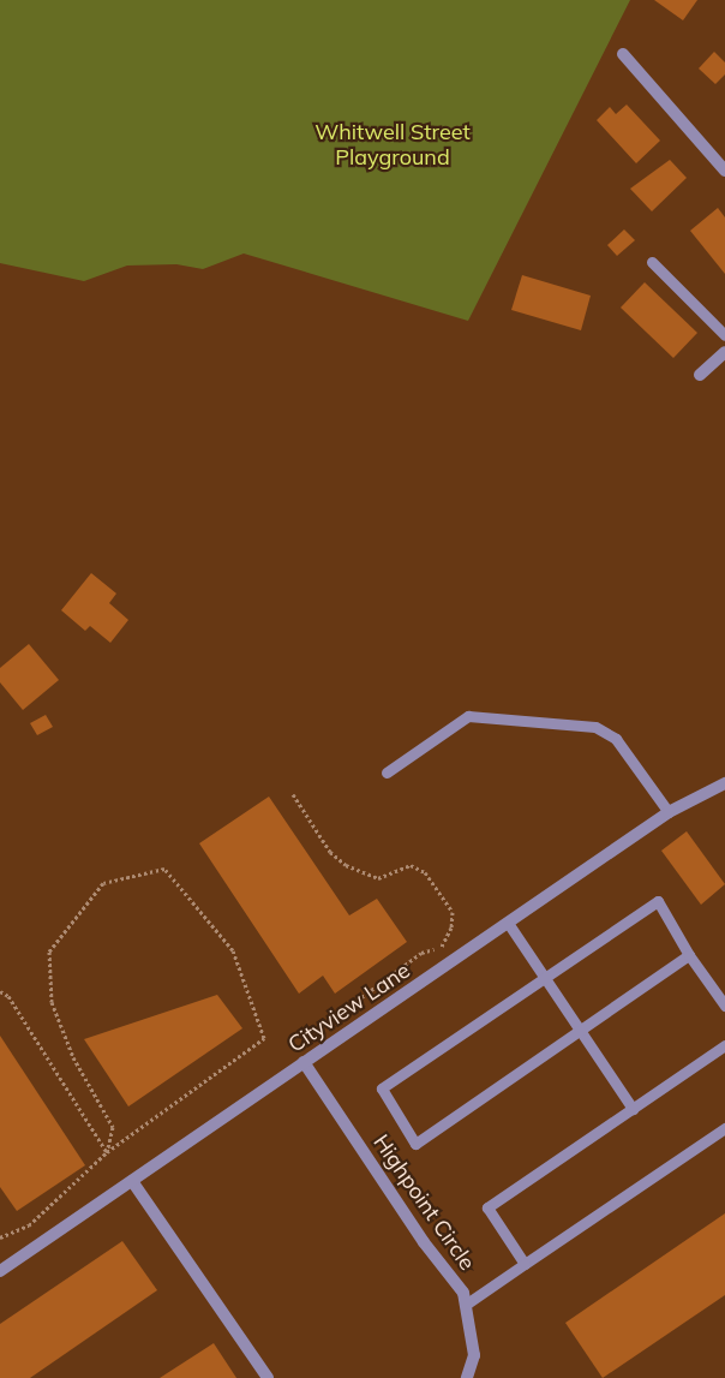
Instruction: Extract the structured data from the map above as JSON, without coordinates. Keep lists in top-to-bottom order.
{
  "streets": {
    "street": ["Cityview Lane", "Highpoint Circle"]
  },
  "crossings": [
    ["Cityview Lane", "Highpoint Circle"]
  ],
  "parks": ["Whitwell Street Playground"]
}
